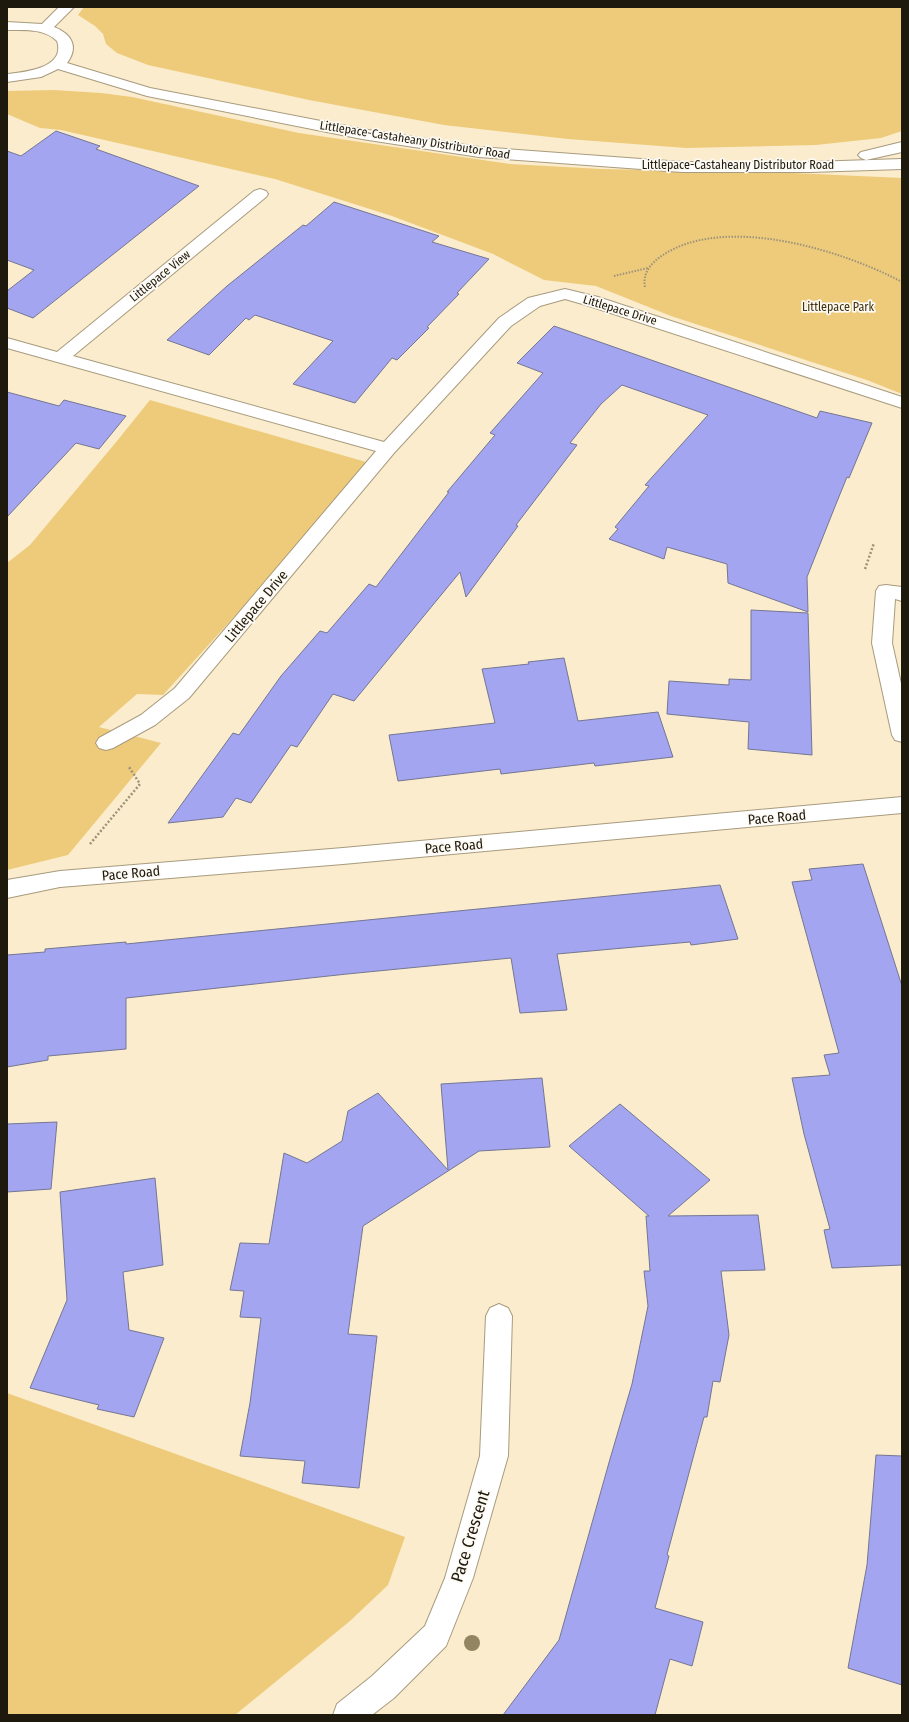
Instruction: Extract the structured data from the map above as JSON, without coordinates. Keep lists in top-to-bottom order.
{
  "streets": {
    "street": [
      "Littlepace-Castaheany Distributor Road",
      "Littlepace View",
      "Littlepace Drive",
      "Pace Road",
      "Pace Crescent"
    ]
  },
  "parks": ["Littlepace Park"]
}
